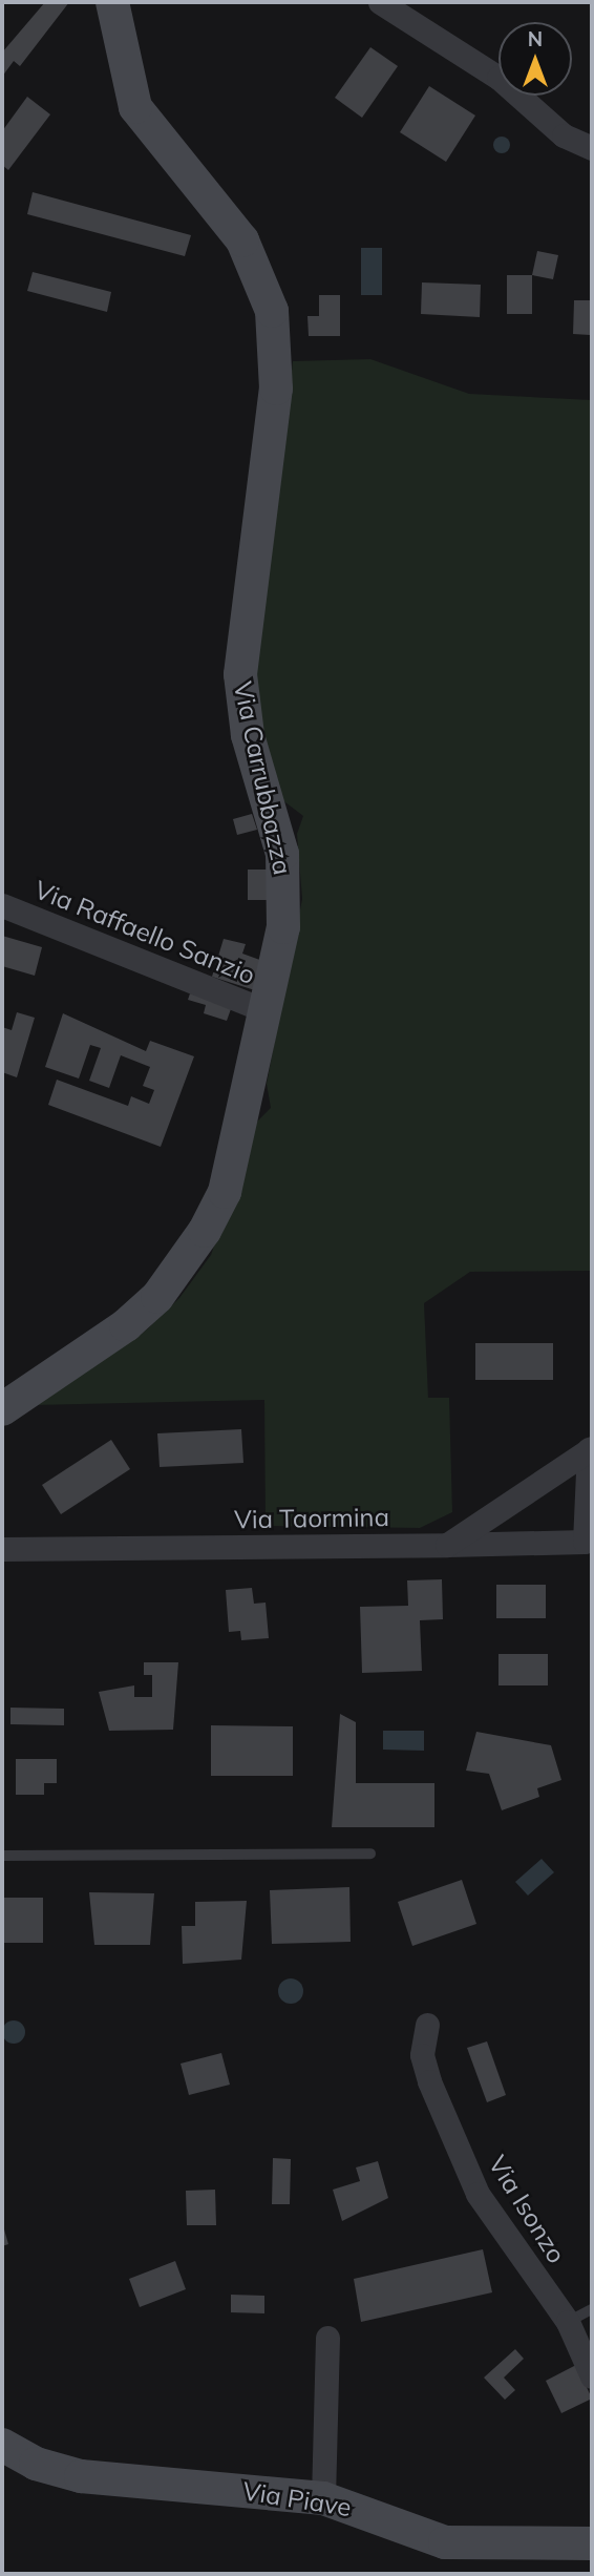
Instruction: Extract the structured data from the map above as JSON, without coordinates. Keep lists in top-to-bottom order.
{
  "streets": {
    "main road": ["Via Carrubbazza", "Via Piave"],
    "street": ["Via Raffaello Sanzio", "Via Taormina", "Via Isonzo"]
  },
  "crossings": [
    ["Via Carrubbazza", "Via Raffaello Sanzio"]
  ],
  "north": "top"
}
